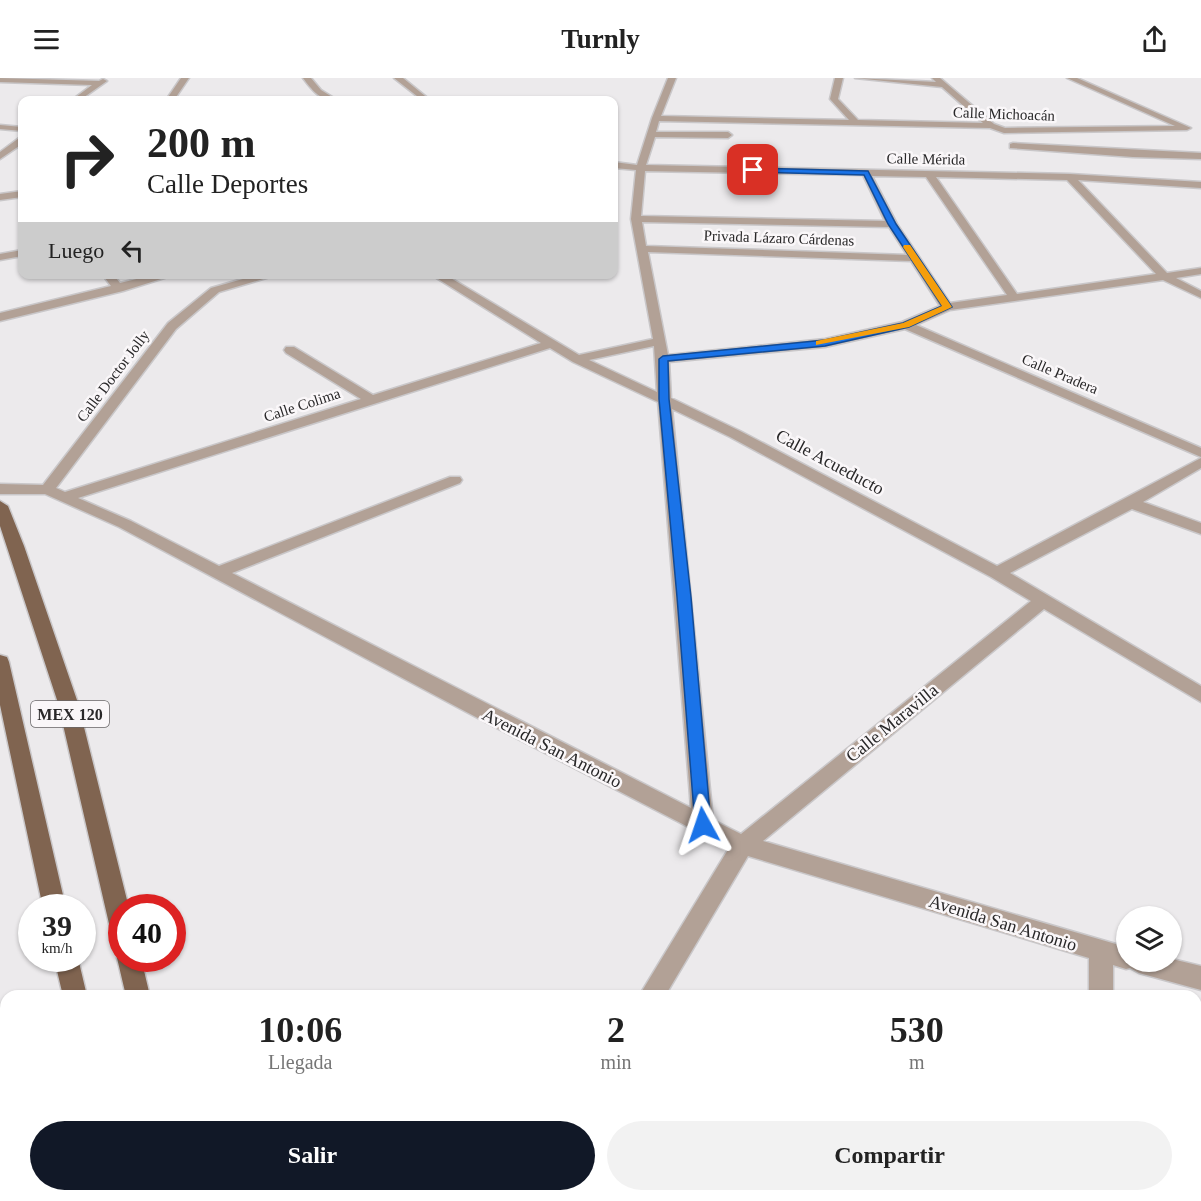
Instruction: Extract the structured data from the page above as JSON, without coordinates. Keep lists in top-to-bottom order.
{
  "streets": {
    "main road": ["MEX 120"],
    "street": [
      "Calle Michoacán",
      "Calle Mérida",
      "Privada Lázaro Cárdenas",
      "Calle Pradera",
      "Calle Doctor Jolly",
      "Calle Colima",
      "Calle Acueducto",
      "Calle Maravilla",
      "Avenida San Antonio"
    ]
  },
  "crossings": [
    ["Calle Doctor Jolly", "Calle Colima"],
    ["Calle Doctor Jolly", "Avenida San Antonio"],
    ["Calle Colima", "Calle Acueducto"],
    ["Calle Colima", "Avenida San Antonio"],
    ["Calle Acueducto", "Calle Maravilla"],
    ["Calle Maravilla", "Avenida San Antonio"]
  ],
  "page": {
    "header": "Turnly",
    "turn": ["200 m", "Calle Deportes"],
    "then": "Luego",
    "speed": "39 km/h",
    "limit": "40",
    "eta": [
      "10:06",
      "Llegada",
      "2",
      "min",
      "530",
      "m"
    ],
    "buttons": ["Salir", "Compartir"]
  }
}
